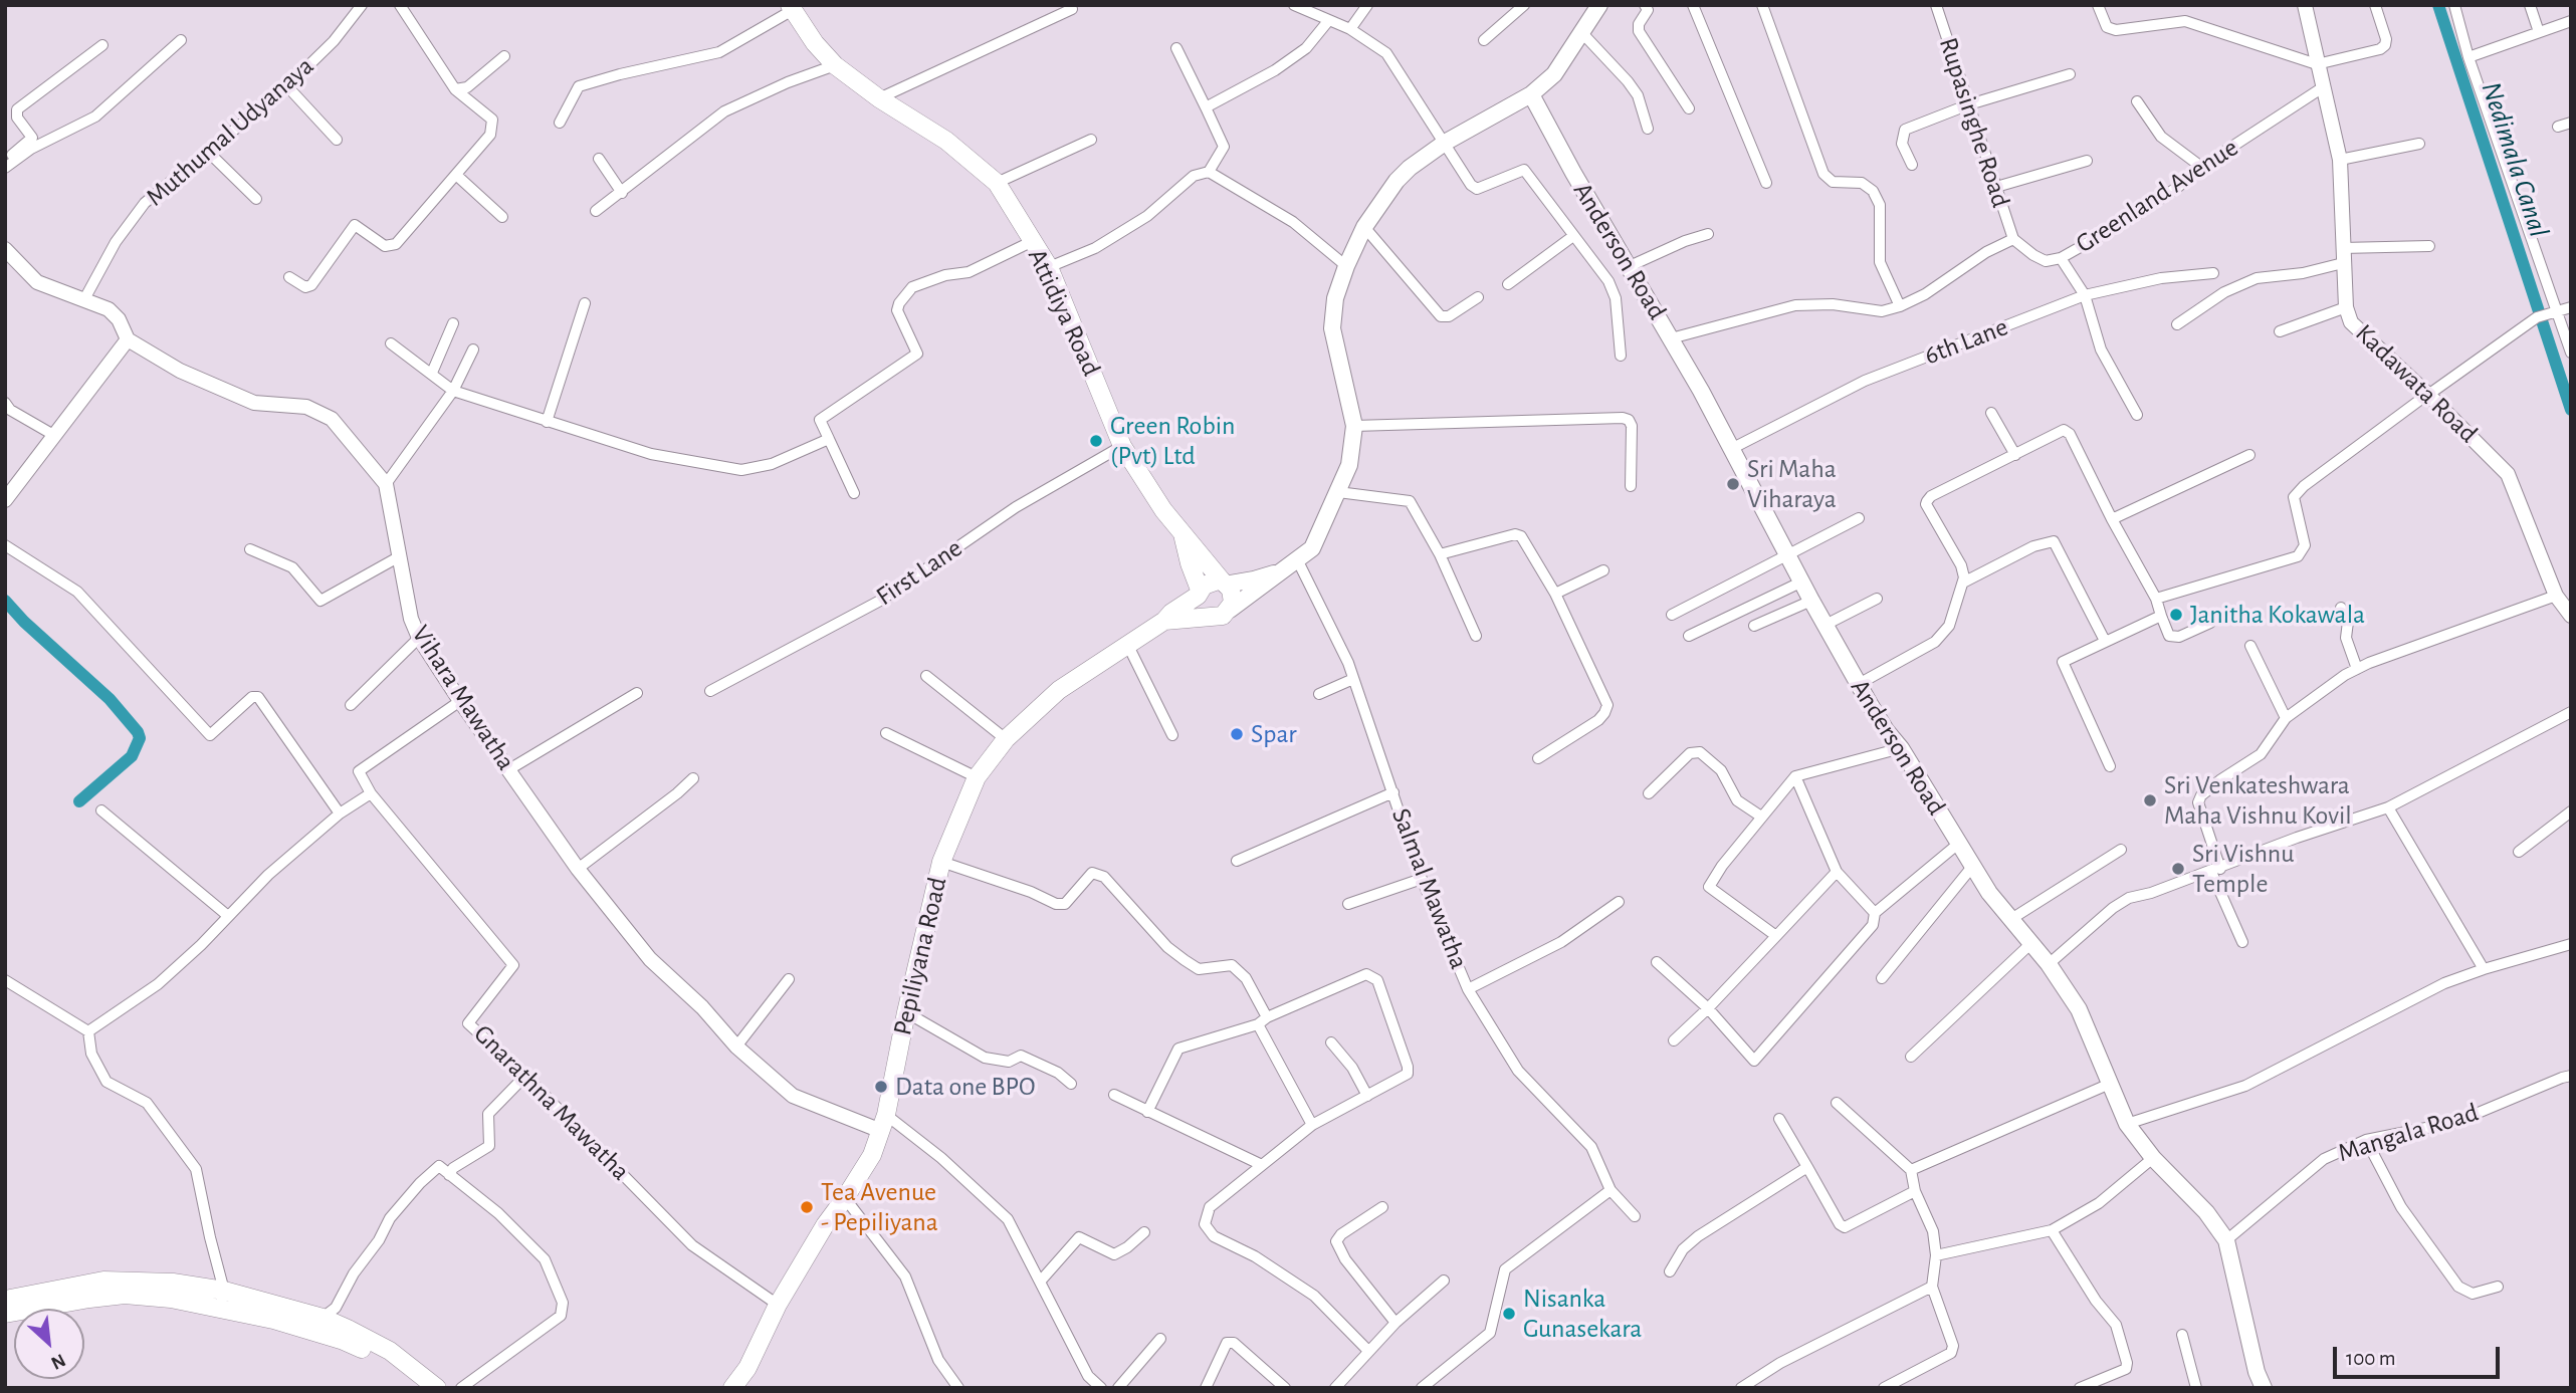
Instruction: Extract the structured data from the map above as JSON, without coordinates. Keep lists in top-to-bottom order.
{
  "streets": {
    "main road": ["Anderson Road", "Attidiya Road", "Pepiliyana Road"],
    "street": [
      "Rupasinghe Road",
      "Muthumal Udyanaya",
      "Greenland Avenue",
      "6th Lane",
      "Kadawata Road",
      "First Lane",
      "Vihara Mawatha",
      "Salmal Mawatha",
      "Gnarathna Mawatha",
      "Mangala Road"
    ]
  },
  "crossings": [
    ["Rupasinghe Road", "Greenland Avenue"],
    ["Muthumal Udyanaya", "Vihara Mawatha"],
    ["Greenland Avenue", "Kadawata Road"],
    ["Anderson Road", "6th Lane"],
    ["Anderson Road", "Mangala Road"],
    ["Attidiya Road", "First Lane"],
    ["Attidiya Road", "Pepiliyana Road"],
    ["Vihara Mawatha", "Pepiliyana Road"],
    ["Pepiliyana Road", "Gnarathna Mawatha"]
  ],
  "water": ["Nedimala Canal"],
  "places": [
    "Green Robin (Pvt) Ltd",
    "Sri Maha Viharaya",
    "Janitha Kokawala",
    "Spar",
    "Sri Venkateshwara Maha Vishnu Kovil",
    "Sri Vishnu Temple",
    "Data one BPO",
    "Tea Avenue - Pepiliyana",
    "Nisanka Gunasekara"
  ],
  "scale_bar": "100 m",
  "north": "bottom right"
}
